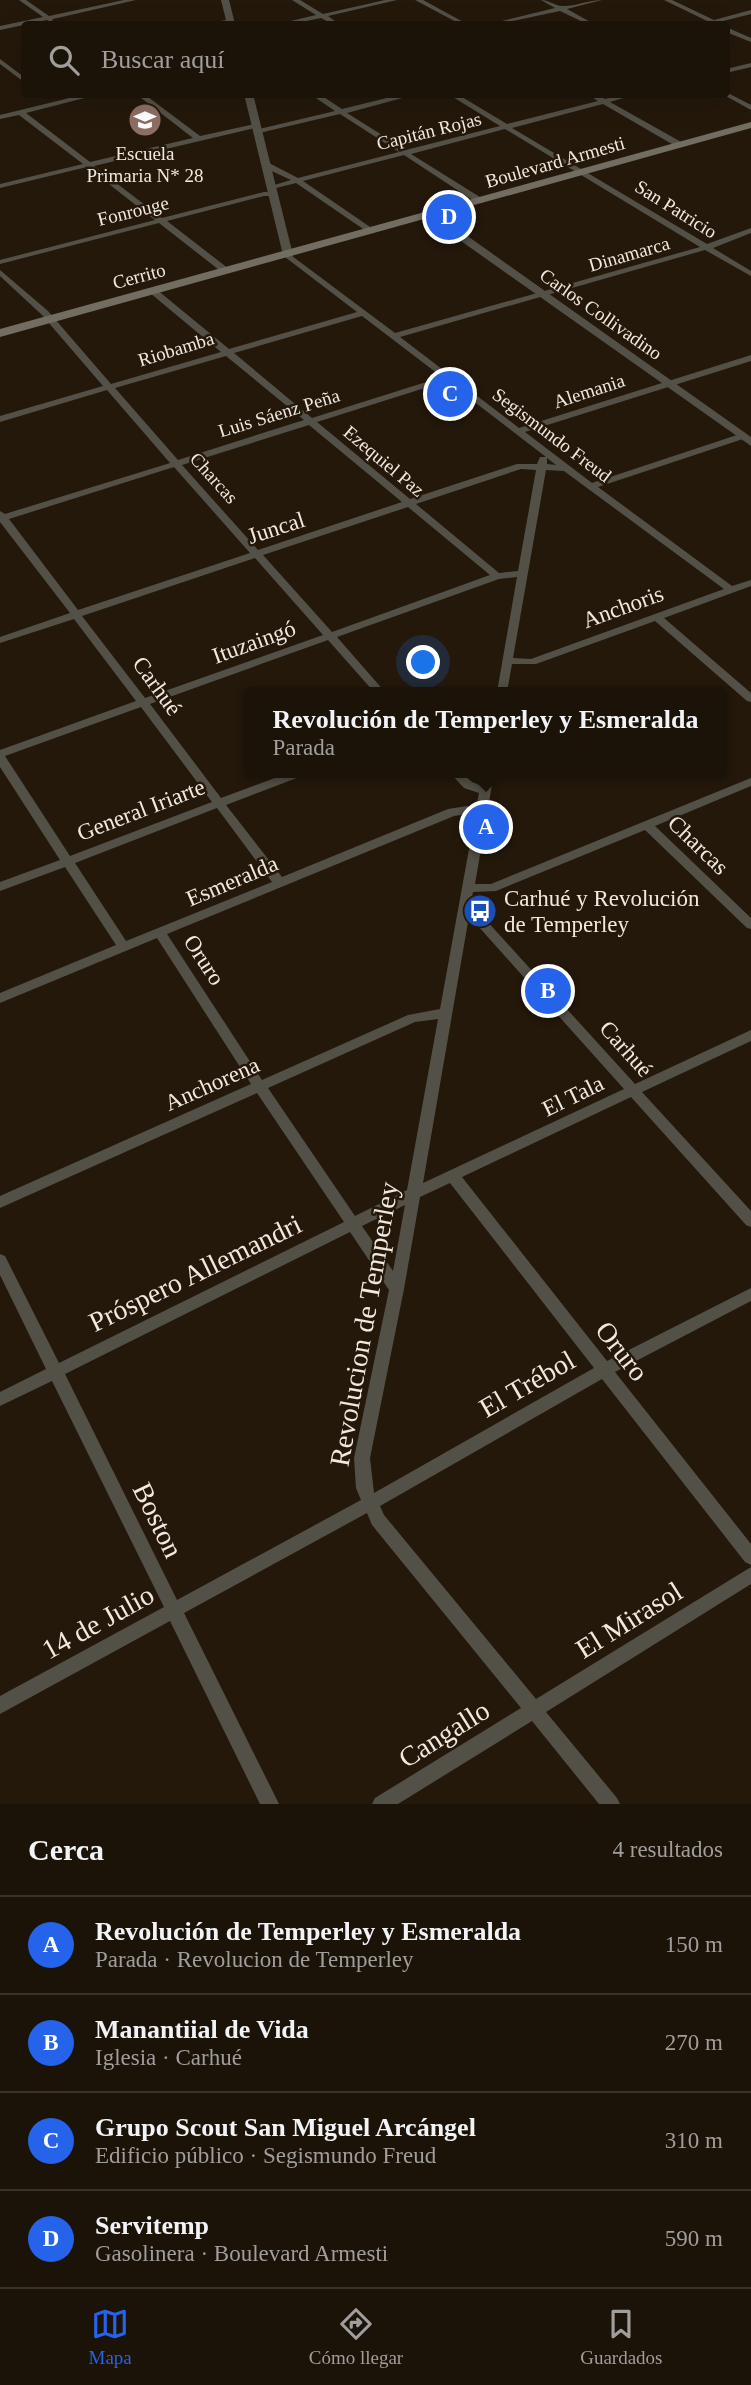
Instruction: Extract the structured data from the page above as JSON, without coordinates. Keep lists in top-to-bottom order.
{
  "streets": {
    "main road": ["Boulevard Armesti", "Cerrito"],
    "street": [
      "Capitán Rojas",
      "San Patricio",
      "Fonrouge",
      "Dinamarca",
      "Carlos Collivadino",
      "Riobamba",
      "Alemania",
      "Luis Sáenz Peña",
      "Segismundo Freud",
      "Ezequiel Paz",
      "Charcas",
      "Juncal",
      "Anchoris",
      "Ituzaingó",
      "Carhué",
      "General Iriarte",
      "Esmeralda",
      "Oruro",
      "Anchorena",
      "El Tala",
      "Próspero Allemandri",
      "Revolucion de Temperley",
      "El Trébol",
      "Boston",
      "El Mirasol",
      "14 de Julio",
      "Cangallo"
    ]
  },
  "crossings": [
    ["Capitán Rojas", "San Patricio"],
    ["Capitán Rojas", "Fonrouge"],
    ["Boulevard Armesti", "San Patricio"],
    ["Boulevard Armesti", "Cerrito"],
    ["Boulevard Armesti", "Carlos Collivadino"],
    ["Boulevard Armesti", "Segismundo Freud"],
    ["San Patricio", "Dinamarca"],
    ["Dinamarca", "Carlos Collivadino"],
    ["Dinamarca", "Segismundo Freud"],
    ["Cerrito", "Segismundo Freud"],
    ["Cerrito", "Ezequiel Paz"],
    ["Cerrito", "Charcas"],
    ["Carlos Collivadino", "Alemania"],
    ["Riobamba", "Segismundo Freud"],
    ["Riobamba", "Ezequiel Paz"],
    ["Riobamba", "Charcas"],
    ["Alemania", "Segismundo Freud"],
    ["Luis Sáenz Peña", "Segismundo Freud"],
    ["Luis Sáenz Peña", "Ezequiel Paz"],
    ["Luis Sáenz Peña", "Charcas"],
    ["Luis Sáenz Peña", "Carhué"],
    ["Segismundo Freud", "Juncal"],
    ["Segismundo Freud", "Anchoris"],
    ["Ezequiel Paz", "Juncal"],
    ["Ezequiel Paz", "Ituzaingó"],
    ["Charcas", "Juncal"],
    ["Charcas", "Ituzaingó"],
    ["Juncal", "Carhué"],
    ["Ituzaingó", "Carhué"],
    ["Carhué", "General Iriarte"],
    ["Carhué", "Esmeralda"],
    ["Carhué", "El Tala"],
    ["Carhué", "Revolucion de Temperley"],
    ["Esmeralda", "Oruro"],
    ["Esmeralda", "Revolucion de Temperley"],
    ["Oruro", "Anchorena"],
    ["Oruro", "El Tala"],
    ["Oruro", "Próspero Allemandri"],
    ["Oruro", "Revolucion de Temperley"],
    ["Oruro", "El Trébol"],
    ["Anchorena", "Revolucion de Temperley"],
    ["El Tala", "Próspero Allemandri"],
    ["El Tala", "Revolucion de Temperley"],
    ["Próspero Allemandri", "Revolucion de Temperley"],
    ["Próspero Allemandri", "Boston"],
    ["Revolucion de Temperley", "El Trébol"],
    ["Revolucion de Temperley", "El Mirasol"],
    ["Revolucion de Temperley", "14 de Julio"],
    ["Revolucion de Temperley", "Cangallo"],
    ["El Trébol", "14 de Julio"],
    ["Boston", "14 de Julio"],
    ["El Mirasol", "Cangallo"]
  ],
  "places": {
    "school or university": ["Escuela Primaria N* 28"],
    "bus stop": ["Carhué y Revolución de Temperley"]
  },
  "page": {
    "search": "Buscar aquí",
    "pins": [
      "D",
      "C",
      "A",
      "B"
    ],
    "popup": ["Revolución de Temperley y Esmeralda", "Parada"],
    "heading": ["Cerca", "4 resultados"],
    "list": [
      {
        "mark": "A",
        "name": "Revolución de Temperley y Esmeralda",
        "note": "Parada · Revolucion de Temperley",
        "value": "150 m"
      },
      {
        "mark": "B",
        "name": "Manantiial de Vida",
        "note": "Iglesia · Carhué",
        "value": "270 m"
      },
      {
        "mark": "C",
        "name": "Grupo Scout San Miguel Arcángel",
        "note": "Edificio público · Segismundo Freud",
        "value": "310 m"
      },
      {
        "mark": "D",
        "name": "Servitemp",
        "note": "Gasolinera · Boulevard Armesti",
        "value": "590 m"
      }
    ],
    "nav": ["Mapa", "Cómo llegar", "Guardados"]
  }
}
